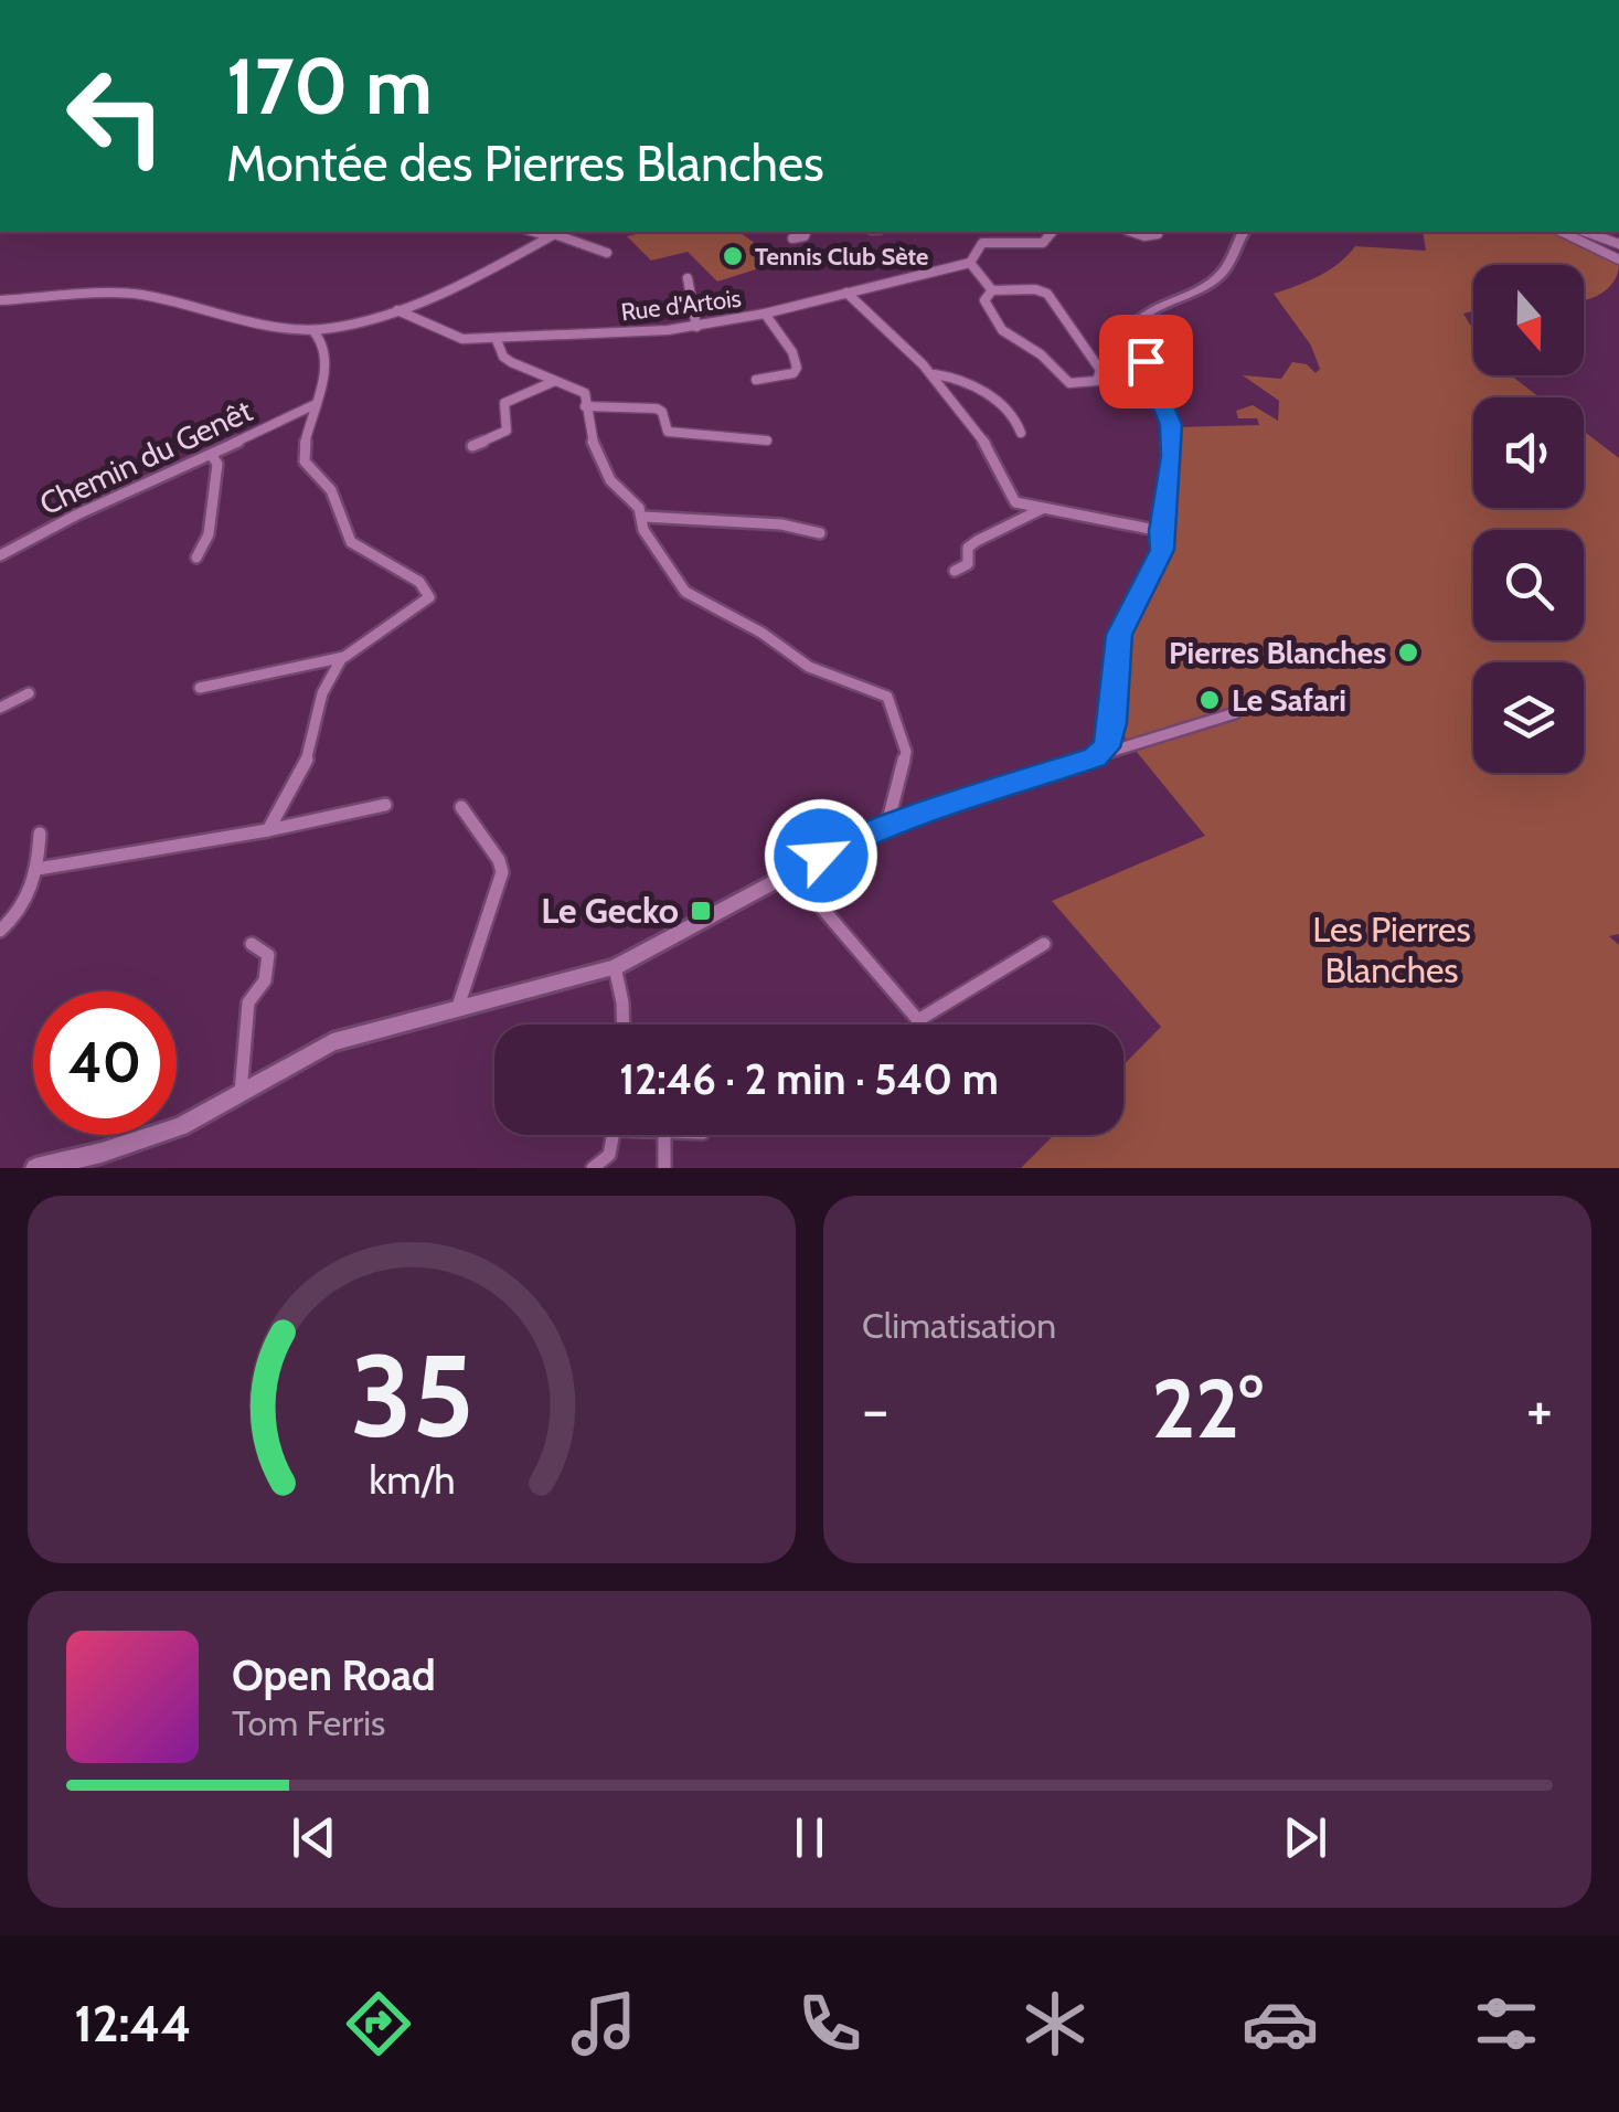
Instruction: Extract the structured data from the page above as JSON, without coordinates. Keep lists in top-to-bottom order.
{
  "streets": {
    "street": ["Rue d'Artois", "Chemin du Genêt"]
  },
  "parks": ["Les Pierres Blanches"],
  "places": {
    "other": ["Tennis Club Sète", "Pierres Blanches", "Le Safari"],
    "transit": ["Le Gecko"]
  },
  "north": "bottom",
  "page": {
    "turn": ["170 m", "Montée des Pierres Blanches"],
    "limit": "40",
    "trip": "12:46 · 2 min · 540 m",
    "tile": "Climatisation",
    "heat": ["−", "22°", "+"],
    "song": ["Open Road", "Tom Ferris"],
    "tabs": "12:44",
    "gauge": ["35", "km/h"]
  }
}
